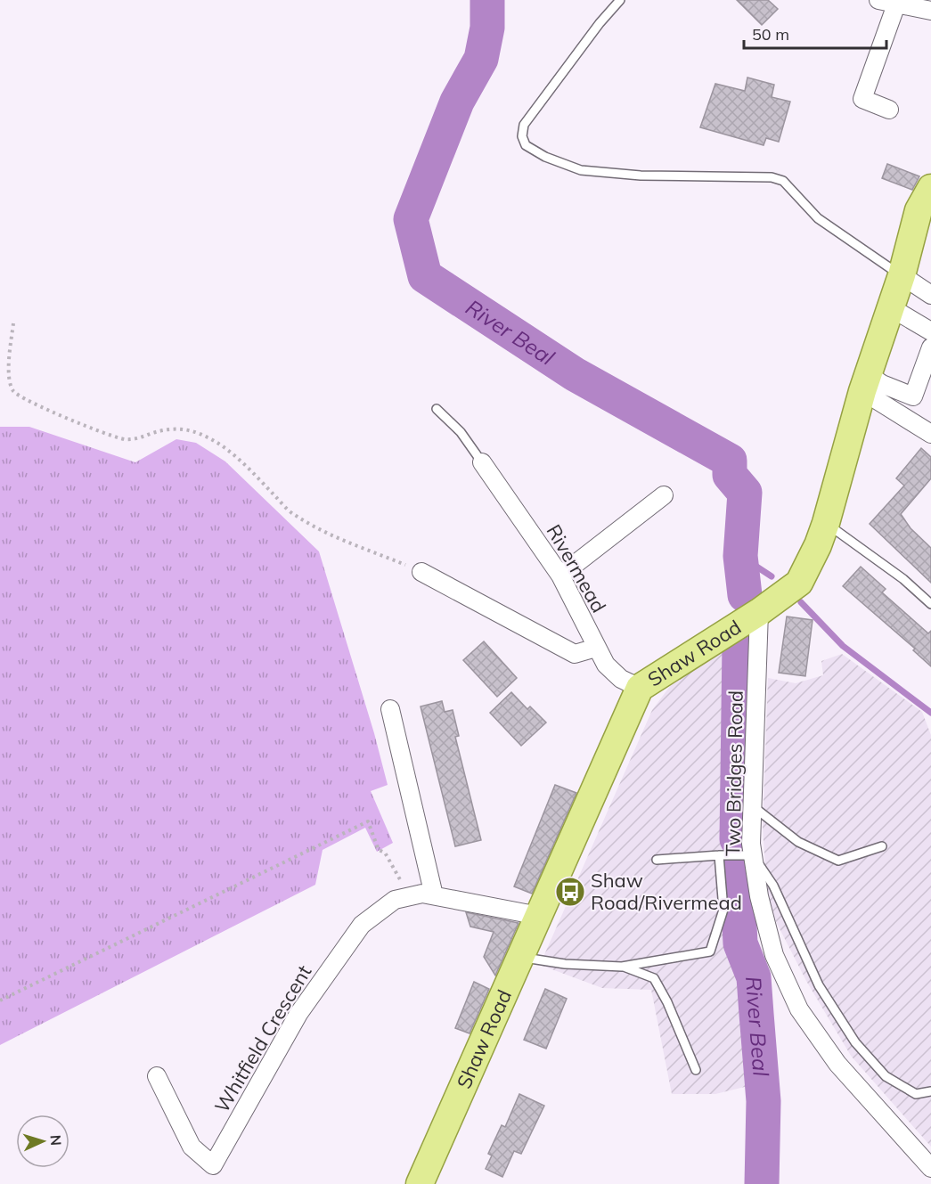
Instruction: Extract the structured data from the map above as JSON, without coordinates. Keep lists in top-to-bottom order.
{
  "streets": {
    "main road": ["Shaw Road"],
    "street": ["Rivermead", "Two Bridges Road", "Whitfield Crescent"]
  },
  "crossings": [
    ["Rivermead", "Shaw Road"],
    ["Shaw Road", "Two Bridges Road"],
    ["Shaw Road", "Whitfield Crescent"]
  ],
  "water": ["River Beal"],
  "places": {
    "bus stop": ["Shaw Road/Rivermead"]
  },
  "scale_bar": "50 m",
  "north": "right"
}
